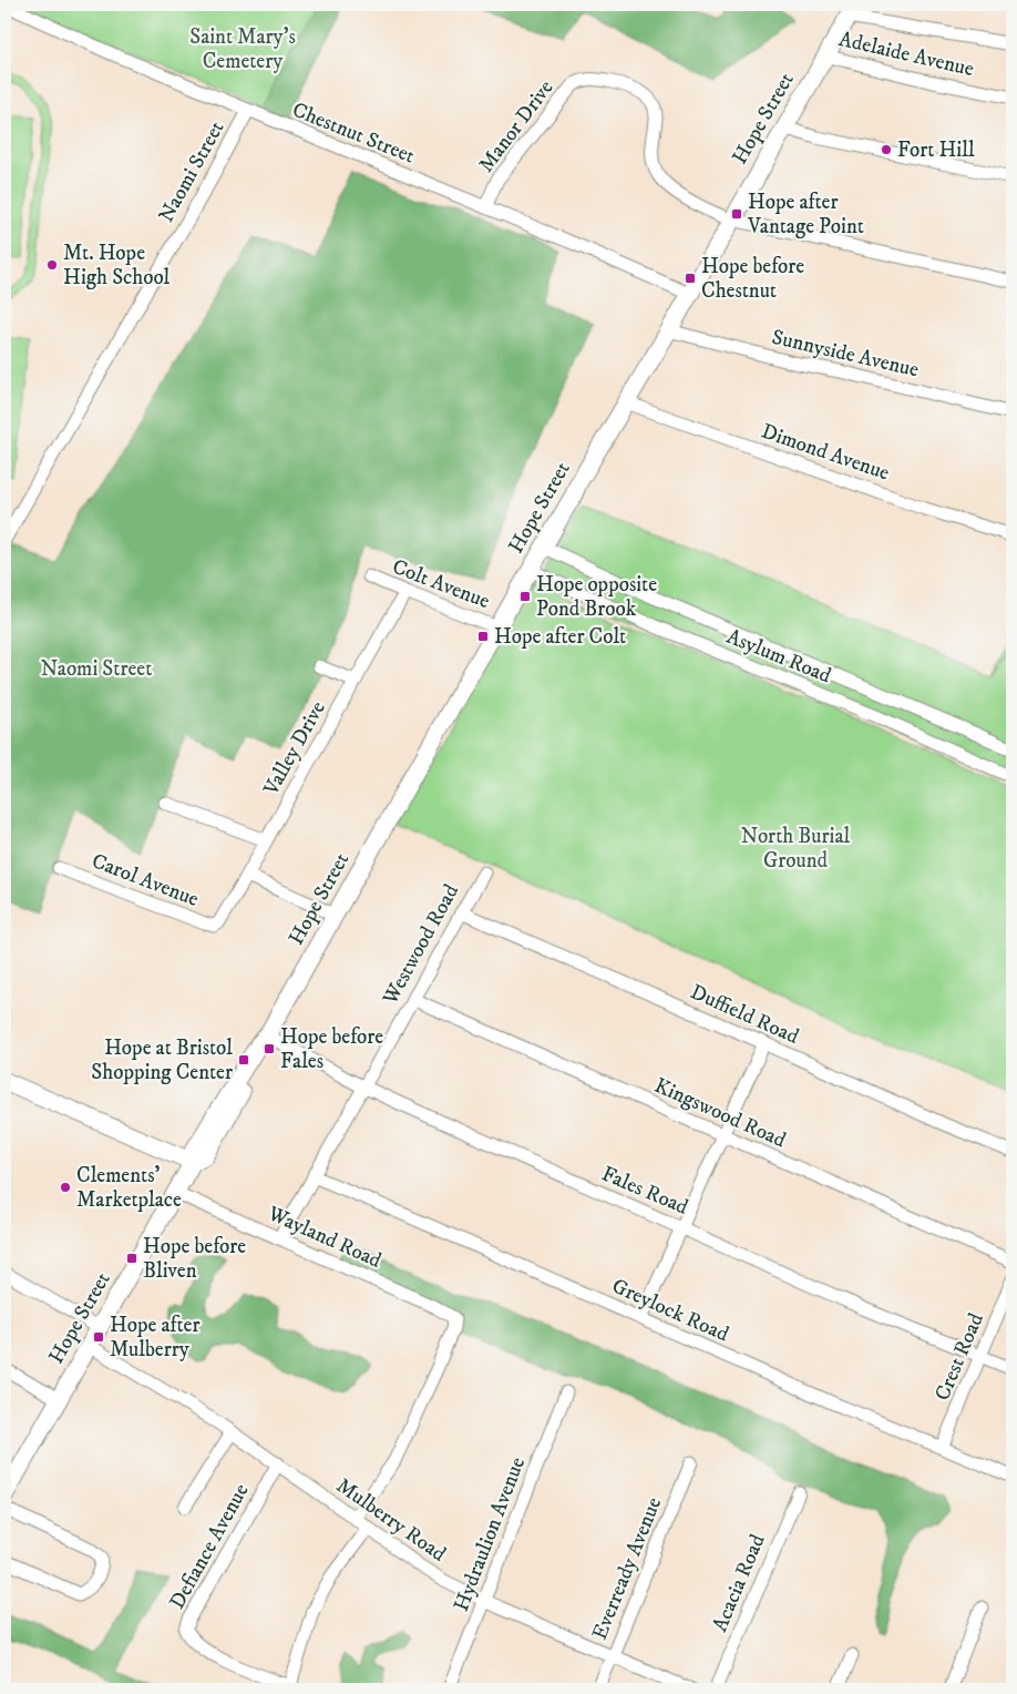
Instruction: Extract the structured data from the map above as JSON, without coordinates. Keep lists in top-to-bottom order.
{
  "streets": {
    "main road": ["Hope Street"],
    "street": [
      "Adelaide Avenue",
      "Manor Drive",
      "Chestnut Street",
      "Naomi Street",
      "Sunnyside Avenue",
      "Dimond Avenue",
      "Colt Avenue",
      "Asylum Road",
      "Valley Drive",
      "Carol Avenue",
      "Westwood Road",
      "Duffield Road",
      "Kingswood Road",
      "Fales Road",
      "Wayland Road",
      "Greylock Road",
      "Crest Road",
      "Mulberry Road",
      "Hydraulion Avenue",
      "Defiance Avenue",
      "Everready Avenue",
      "Acacia Road"
    ]
  },
  "crossings": [
    ["Adelaide Avenue", "Hope Street"],
    ["Hope Street", "Manor Drive"],
    ["Hope Street", "Chestnut Street"],
    ["Hope Street", "Sunnyside Avenue"],
    ["Hope Street", "Dimond Avenue"],
    ["Hope Street", "Colt Avenue"],
    ["Hope Street", "Asylum Road"],
    ["Hope Street", "Fales Road"],
    ["Hope Street", "Wayland Road"],
    ["Hope Street", "Mulberry Road"],
    ["Manor Drive", "Chestnut Street"],
    ["Chestnut Street", "Naomi Street"],
    ["Colt Avenue", "Valley Drive"],
    ["Valley Drive", "Carol Avenue"],
    ["Westwood Road", "Duffield Road"],
    ["Westwood Road", "Kingswood Road"],
    ["Westwood Road", "Fales Road"],
    ["Westwood Road", "Wayland Road"],
    ["Westwood Road", "Greylock Road"],
    ["Fales Road", "Crest Road"],
    ["Wayland Road", "Mulberry Road"],
    ["Greylock Road", "Crest Road"],
    ["Mulberry Road", "Hydraulion Avenue"],
    ["Mulberry Road", "Defiance Avenue"],
    ["Mulberry Road", "Everready Avenue"]
  ],
  "parks": ["Saint Mary's Cemetery", "Naomi Street", "North Burial Ground"],
  "places": {
    "other": ["Fort Hill", "Mt. Hope High School", "Clements' Marketplace"],
    "transit": [
      "Hope after Vantage Point",
      "Hope before Chestnut",
      "Hope opposite Pond Brook",
      "Hope after Colt",
      "Hope before Fales",
      "Hope at Bristol Shopping Center",
      "Hope before Bliven",
      "Hope after Mulberry"
    ]
  }
}
